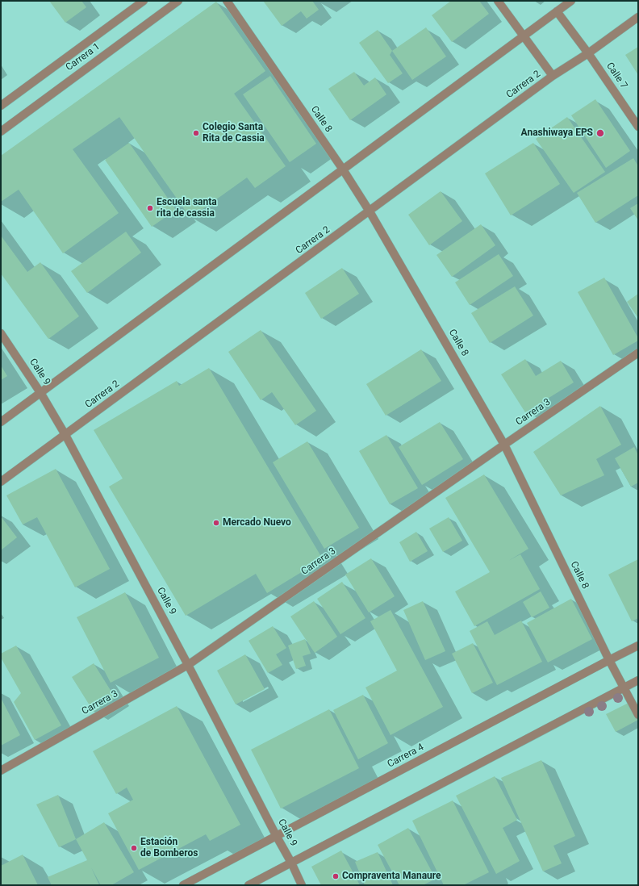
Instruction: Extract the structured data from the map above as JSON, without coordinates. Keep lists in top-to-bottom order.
{
  "streets": {
    "street": [
      "Carrera 1",
      "Calle 7",
      "Carrera 2",
      "Calle 8",
      "Calle 9",
      "Carrera 3",
      "Carrera 4"
    ]
  },
  "crossings": [
    ["Calle 7", "Carrera 2"],
    ["Carrera 2", "Calle 8"],
    ["Carrera 2", "Calle 9"],
    ["Calle 8", "Carrera 3"],
    ["Calle 8", "Carrera 4"],
    ["Calle 9", "Carrera 3"],
    ["Calle 9", "Carrera 4"]
  ],
  "places": [
    "Colegio Santa Rita de Cassia",
    "Anashiwaya EPS",
    "Escuela santa rita de cassia",
    "Mercado Nuevo",
    "Estación de Bomberos",
    "Compraventa Manaure"
  ]
}
